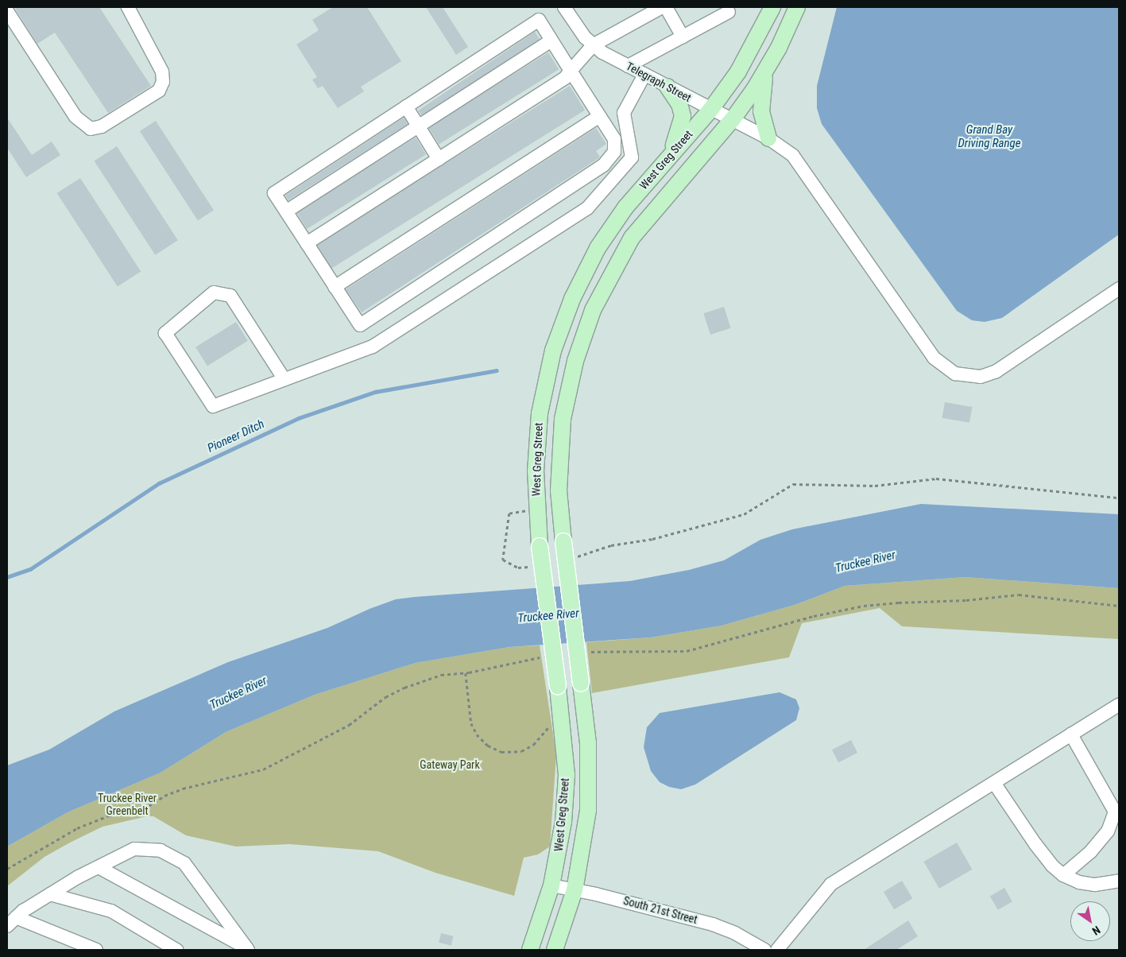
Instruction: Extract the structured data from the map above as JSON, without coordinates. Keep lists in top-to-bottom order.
{
  "streets": {
    "main road": ["West Greg Street"],
    "street": ["Telegraph Street", "South 21st Street"]
  },
  "crossings": [
    ["Telegraph Street", "West Greg Street"],
    ["West Greg Street", "South 21st Street"]
  ],
  "water": ["Grand Bay Driving Range", "Pioneer Ditch", "Truckee River"],
  "parks": ["Gateway Park", "Truckee River Greenbelt"],
  "north": "bottom right"
}
